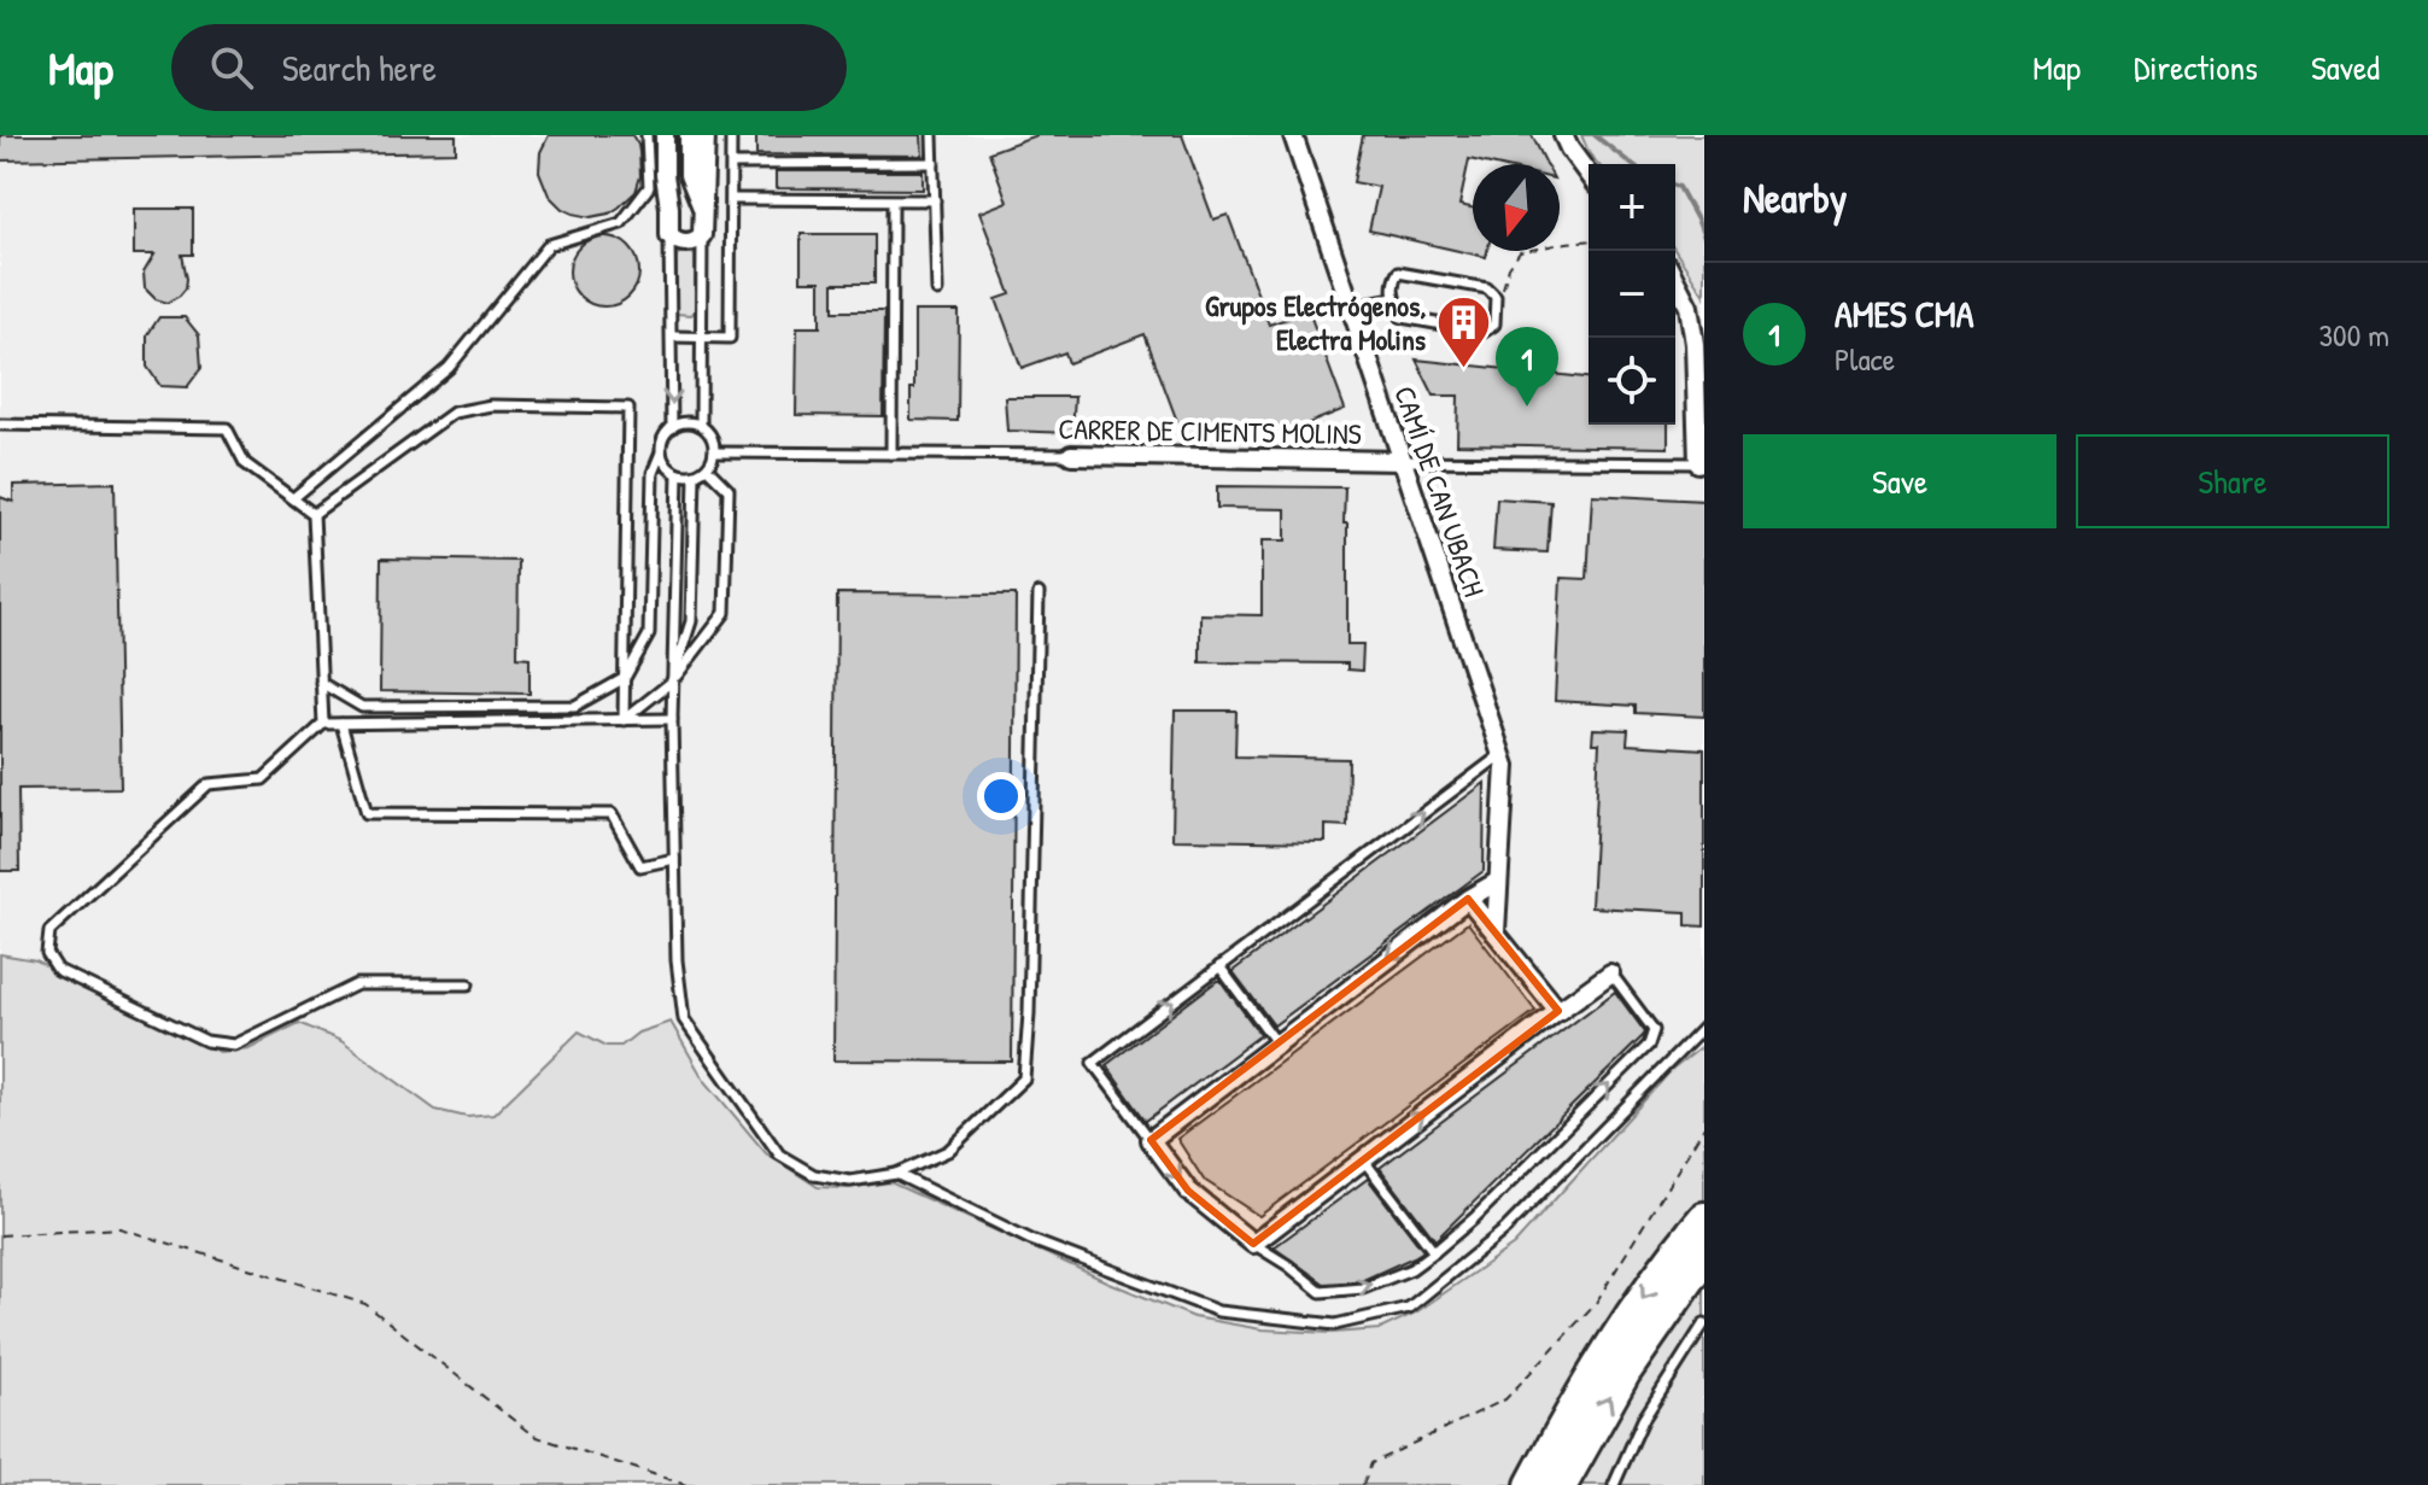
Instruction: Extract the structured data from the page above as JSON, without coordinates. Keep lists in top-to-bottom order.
{
  "streets": {
    "street": ["CARRER DE CIMENTS MOLINS", "CAMÍ DE CAN UBACH"]
  },
  "crossings": [
    ["CARRER DE CIMENTS MOLINS", "CAMÍ DE CAN UBACH"]
  ],
  "places": {
    "building": ["Grupos Electrógenos, Electra Molins"]
  },
  "north": "bottom",
  "page": {
    "header": "Map",
    "search": "Search here",
    "nav": ["Map", "Directions", "Saved"],
    "heading": "Nearby",
    "map_buttons": ["+", "−"],
    "list": [
      {
        "mark": "1",
        "name": "AMES CMA",
        "note": "Place",
        "value": "300 m"
      }
    ],
    "pins": "1",
    "buttons": ["Save", "Share"]
  }
}
